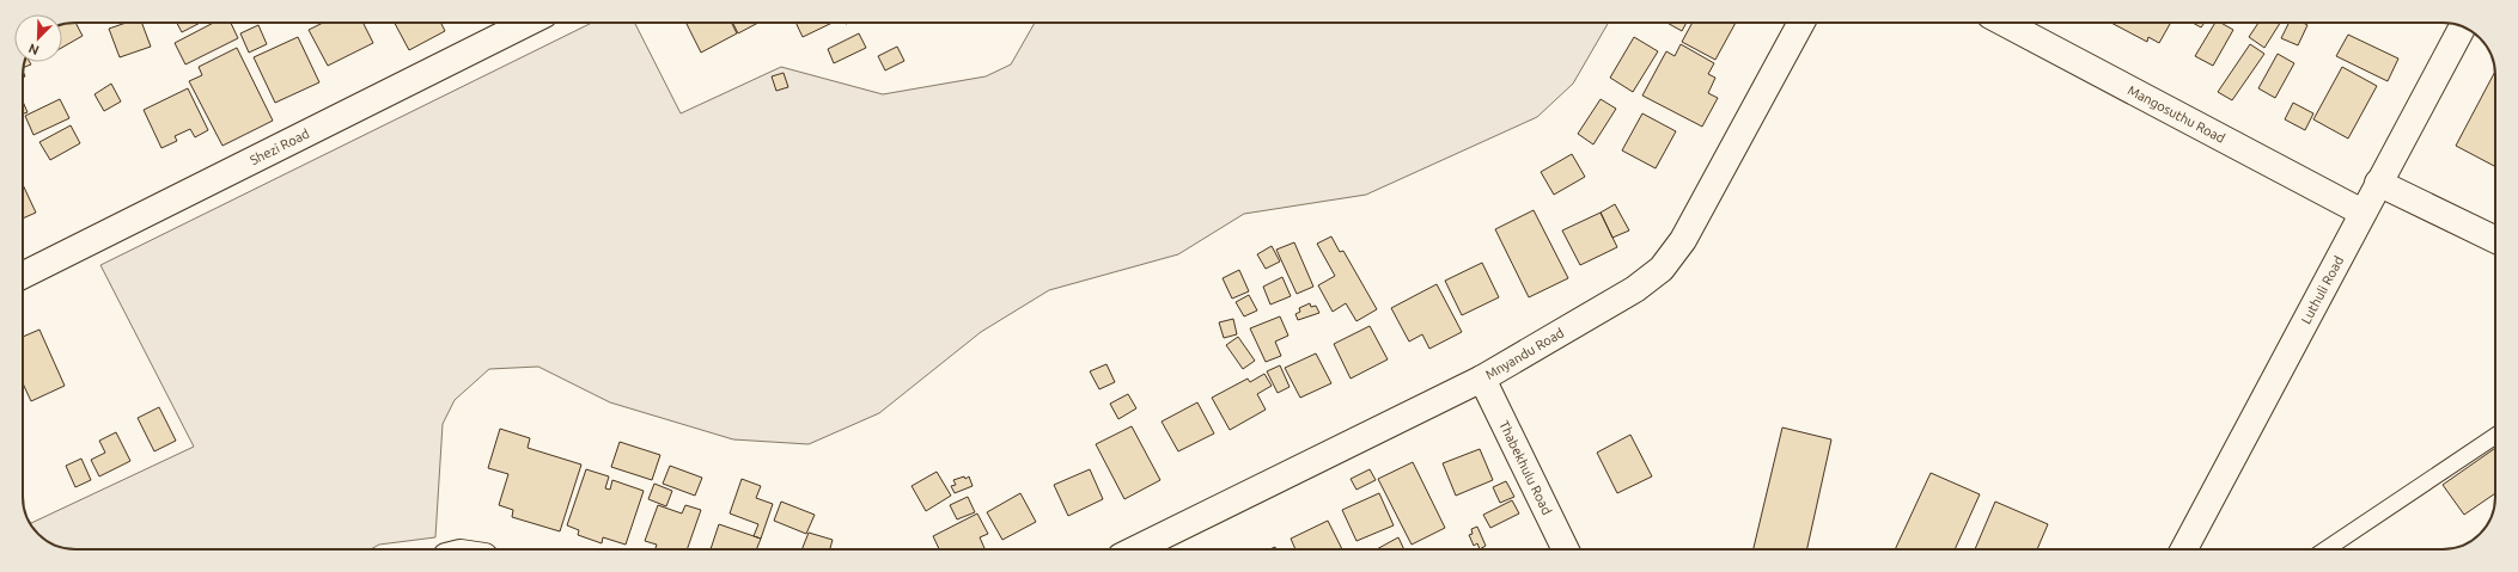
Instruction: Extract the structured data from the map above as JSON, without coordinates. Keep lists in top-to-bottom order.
{
  "streets": {
    "street": [
      "Mangosuthu Road",
      "Shezi Road",
      "Luthuli Road",
      "Mnyandu Road",
      "Thabekhulu Road"
    ]
  },
  "crossings": [
    ["Mangosuthu Road", "Luthuli Road"],
    ["Mnyandu Road", "Thabekhulu Road"]
  ],
  "north": "bottom left"
}
